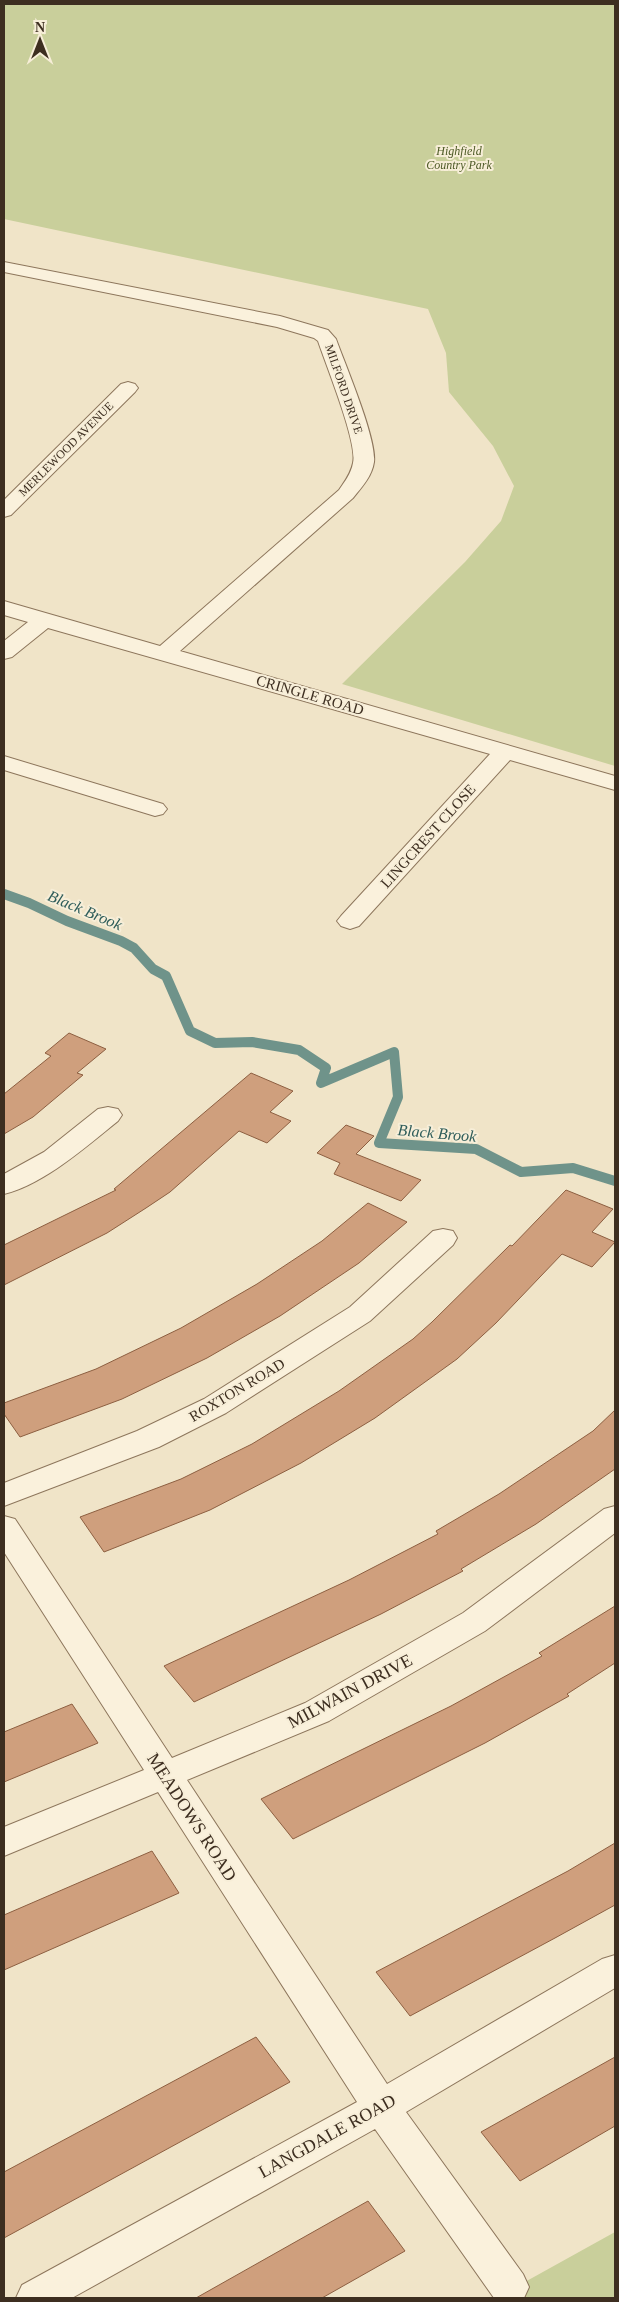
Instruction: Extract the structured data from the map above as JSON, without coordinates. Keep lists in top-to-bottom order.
{
  "streets": {
    "street": [
      "MILFORD DRIVE",
      "MERLEWOOD AVENUE",
      "CRINGLE ROAD",
      "LINGCREST CLOSE",
      "ROXTON ROAD",
      "MILWAIN DRIVE",
      "MEADOWS ROAD",
      "LANGDALE ROAD"
    ]
  },
  "crossings": [
    ["MILFORD DRIVE", "CRINGLE ROAD"],
    ["CRINGLE ROAD", "LINGCREST CLOSE"],
    ["MILWAIN DRIVE", "MEADOWS ROAD"],
    ["MEADOWS ROAD", "LANGDALE ROAD"]
  ],
  "water": ["Black Brook"],
  "parks": ["Highfield Country Park"],
  "north": "top"
}
